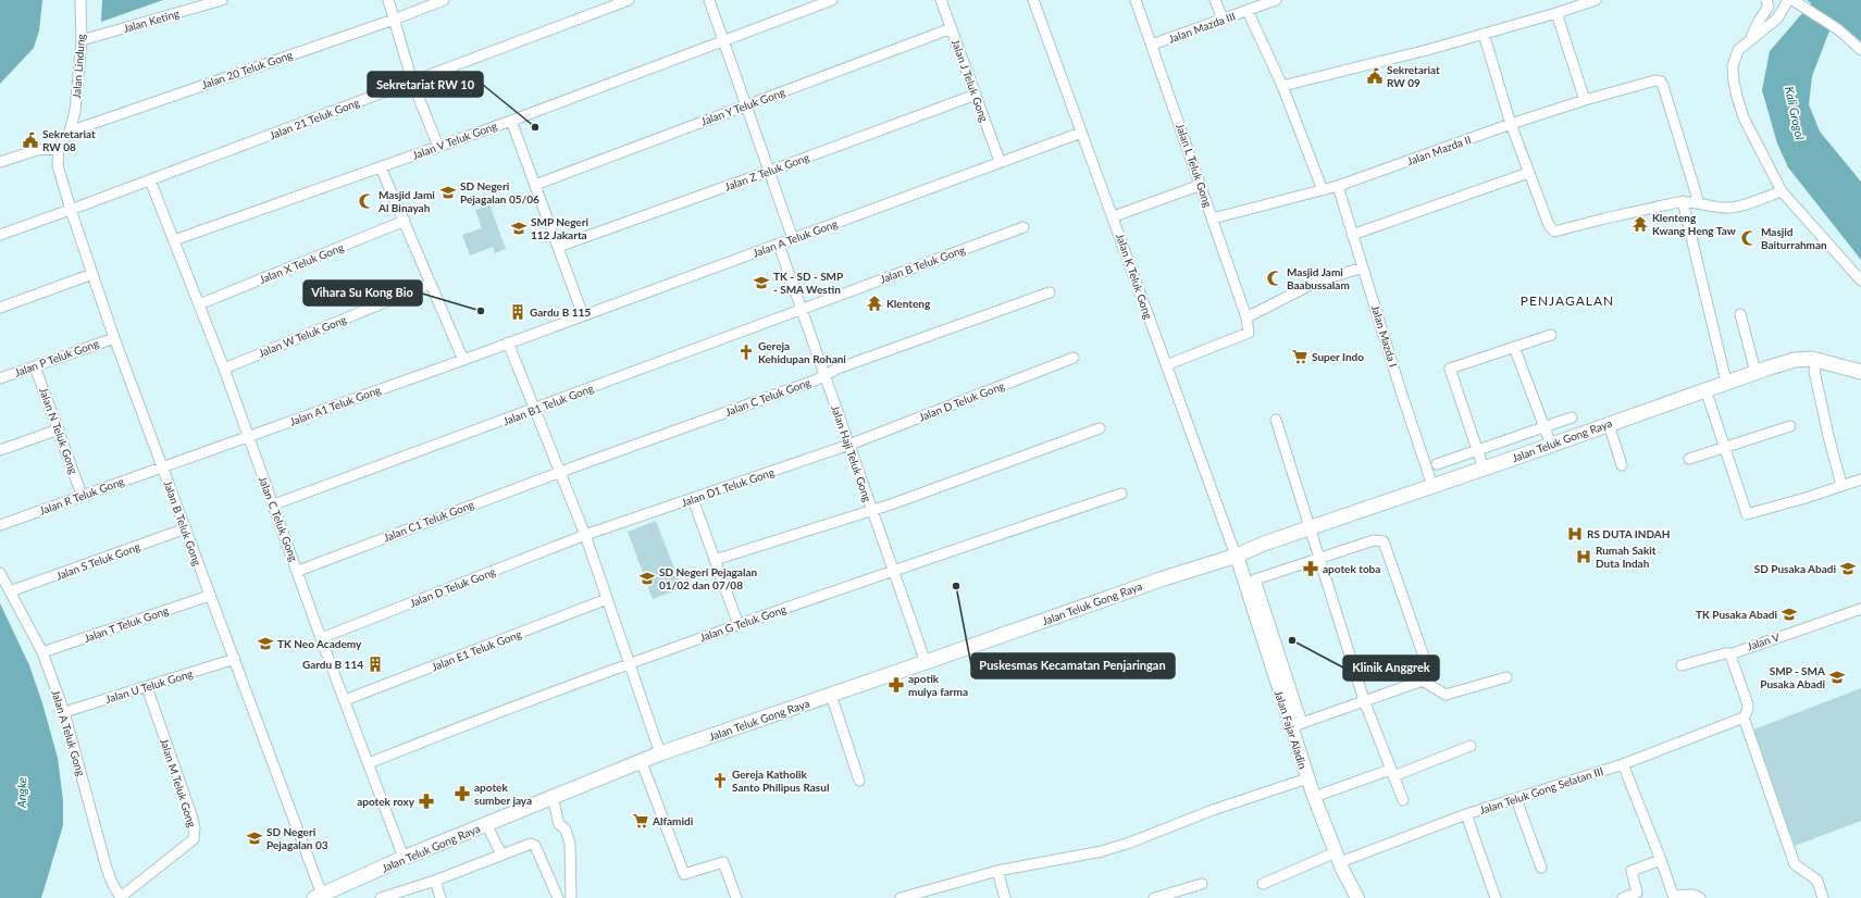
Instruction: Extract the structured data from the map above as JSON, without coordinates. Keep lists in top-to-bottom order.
{
  "streets": {
    "main road": ["Jalan Teluk Gong Raya"],
    "street": [
      "Jalan Keting",
      "Jalan Mazda III",
      "Jalan Lindung",
      "Jalan 20 Teluk Gong",
      "Jalan J Teluk Gong",
      "Jalan Y Teluk Gong",
      "Jalan 21 Teluk Gong",
      "Jalan V Teluk Gong",
      "Jalan Mazda II",
      "Jalan L Teluk Gong",
      "Jalan Z Teluk Gong",
      "Jalan A Teluk Gong",
      "Jalan X Teluk Gong",
      "Jalan B Teluk Gong",
      "Jalan K Teluk Gong",
      "Jalan W Teluk Gong",
      "Jalan Mazda I",
      "Jalan P Teluk Gong",
      "Jalan C Teluk Gong",
      "Jalan D Teluk Gong",
      "Jalan B1 Teluk Gong",
      "Jalan A1 Teluk Gong",
      "Jalan N Teluk Gong",
      "Jalan Haji Teluk Gong",
      "Jalan D1 Teluk Gong",
      "Jalan R Teluk Gong",
      "Jalan C1 Teluk Gong",
      "Jalan S Teluk Gong",
      "Jalan G Teluk Gong",
      "Jalan T Teluk Gong",
      "Jalan V",
      "Jalan E1 Teluk Gong",
      "Jalan U Teluk Gong",
      "Jalan Fajar Aladin",
      "Jalan M Teluk Gong",
      "Jalan Teluk Gong Selatan III"
    ]
  },
  "crossings": [
    ["Jalan Keting", "Jalan Lindung"],
    ["Jalan Mazda III", "Jalan L Teluk Gong"],
    ["Jalan Lindung", "Jalan 20 Teluk Gong"],
    ["Jalan J Teluk Gong", "Jalan Y Teluk Gong"],
    ["Jalan J Teluk Gong", "Jalan Z Teluk Gong"],
    ["Jalan J Teluk Gong", "Jalan A Teluk Gong"],
    ["Jalan 21 Teluk Gong", "Jalan B Teluk Gong"],
    ["Jalan 21 Teluk Gong", "Jalan C Teluk Gong"],
    ["Jalan V Teluk Gong", "Jalan C Teluk Gong"],
    ["Jalan Mazda II", "Jalan L Teluk Gong"],
    ["Jalan Mazda II", "Jalan Mazda I"],
    ["Jalan L Teluk Gong", "Jalan K Teluk Gong"],
    ["Jalan A Teluk Gong", "Jalan K Teluk Gong"],
    ["Jalan A Teluk Gong", "Jalan A1 Teluk Gong"],
    ["Jalan A Teluk Gong", "Jalan Haji Teluk Gong"],
    ["Jalan A Teluk Gong", "Jalan S Teluk Gong"],
    ["Jalan A Teluk Gong", "Jalan T Teluk Gong"],
    ["Jalan A Teluk Gong", "Jalan U Teluk Gong"],
    ["Jalan A Teluk Gong", "Jalan M Teluk Gong"],
    ["Jalan X Teluk Gong", "Jalan C Teluk Gong"],
    ["Jalan B Teluk Gong", "Jalan P Teluk Gong"],
    ["Jalan B Teluk Gong", "Jalan B1 Teluk Gong"],
    ["Jalan B Teluk Gong", "Jalan A1 Teluk Gong"],
    ["Jalan B Teluk Gong", "Jalan Teluk Gong Raya"],
    ["Jalan B Teluk Gong", "Jalan R Teluk Gong"],
    ["Jalan B Teluk Gong", "Jalan S Teluk Gong"],
    ["Jalan B Teluk Gong", "Jalan T Teluk Gong"],
    ["Jalan B Teluk Gong", "Jalan U Teluk Gong"],
    ["Jalan K Teluk Gong", "Jalan Teluk Gong Raya"],
    ["Jalan K Teluk Gong", "Jalan Fajar Aladin"],
    ["Jalan W Teluk Gong", "Jalan C Teluk Gong"],
    ["Jalan Mazda I", "Jalan Teluk Gong Raya"],
    ["Jalan P Teluk Gong", "Jalan N Teluk Gong"],
    ["Jalan C Teluk Gong", "Jalan D Teluk Gong"],
    ["Jalan C Teluk Gong", "Jalan B1 Teluk Gong"],
    ["Jalan C Teluk Gong", "Jalan A1 Teluk Gong"],
    ["Jalan C Teluk Gong", "Jalan Teluk Gong Raya"],
    ["Jalan C Teluk Gong", "Jalan Haji Teluk Gong"],
    ["Jalan C Teluk Gong", "Jalan C1 Teluk Gong"],
    ["Jalan C Teluk Gong", "Jalan G Teluk Gong"],
    ["Jalan C Teluk Gong", "Jalan E1 Teluk Gong"],
    ["Jalan D Teluk Gong", "Jalan Haji Teluk Gong"],
    ["Jalan D Teluk Gong", "Jalan D1 Teluk Gong"],
    ["Jalan B1 Teluk Gong", "Jalan Haji Teluk Gong"],
    ["Jalan A1 Teluk Gong", "Jalan R Teluk Gong"],
    ["Jalan N Teluk Gong", "Jalan R Teluk Gong"],
    ["Jalan Teluk Gong Raya", "Jalan Haji Teluk Gong"],
    ["Jalan Teluk Gong Raya", "Jalan Fajar Aladin"],
    ["Jalan Haji Teluk Gong", "Jalan D1 Teluk Gong"],
    ["Jalan Haji Teluk Gong", "Jalan G Teluk Gong"],
    ["Jalan V", "Jalan Teluk Gong Selatan III"],
    ["Jalan U Teluk Gong", "Jalan M Teluk Gong"],
    ["Jalan Fajar Aladin", "Jalan Teluk Gong Selatan III"]
  ],
  "districts": ["PENJAGALAN"],
  "water": ["Kali Grogol", "Angke"],
  "places": {
    "public building": ["Sekretariat RW 09", "Sekretariat RW 08"],
    "other": [
      "Sekretariat RW 10",
      "Vihara Su Kong Bio",
      "Puskesmas Kecamatan Penjaringan",
      "Klinik Anggrek"
    ],
    "school or university": [
      "SD Negeri Pejagalan 05/06",
      "SMP Negeri 112 Jakarta",
      "TK - SD - SMP - SMA Westin",
      "SD Pusaka Abadi",
      "SD Negeri Pejagalan 01/02 dan 07/08",
      "TK Pusaka Abadi",
      "TK Neo Academy",
      "SMP - SMA Pusaka Abadi",
      "SD Negeri Pejagalan 03"
    ],
    "mosque": ["Masjid Jami Al Binayah", "Masjid Baiturrahman", "Masjid Jami Baabussalam"],
    "temple": ["Klenteng Kwang Heng Taw", "Klenteng"],
    "building": ["Gardu B 115", "Gardu B 114"],
    "church": ["Gereja Kehidupan Rohani", "Gereja Katholik Santo Philipus Rasul"],
    "supermarket": ["Super Indo", "Alfamidi"],
    "hospital": ["RS DUTA INDAH", "Rumah Sakit Duta Indah"],
    "pharmacy": [
      "apotek toba",
      "apotik mulya farma",
      "apotek sumber jaya",
      "apotek roxy"
    ]
  }
}
